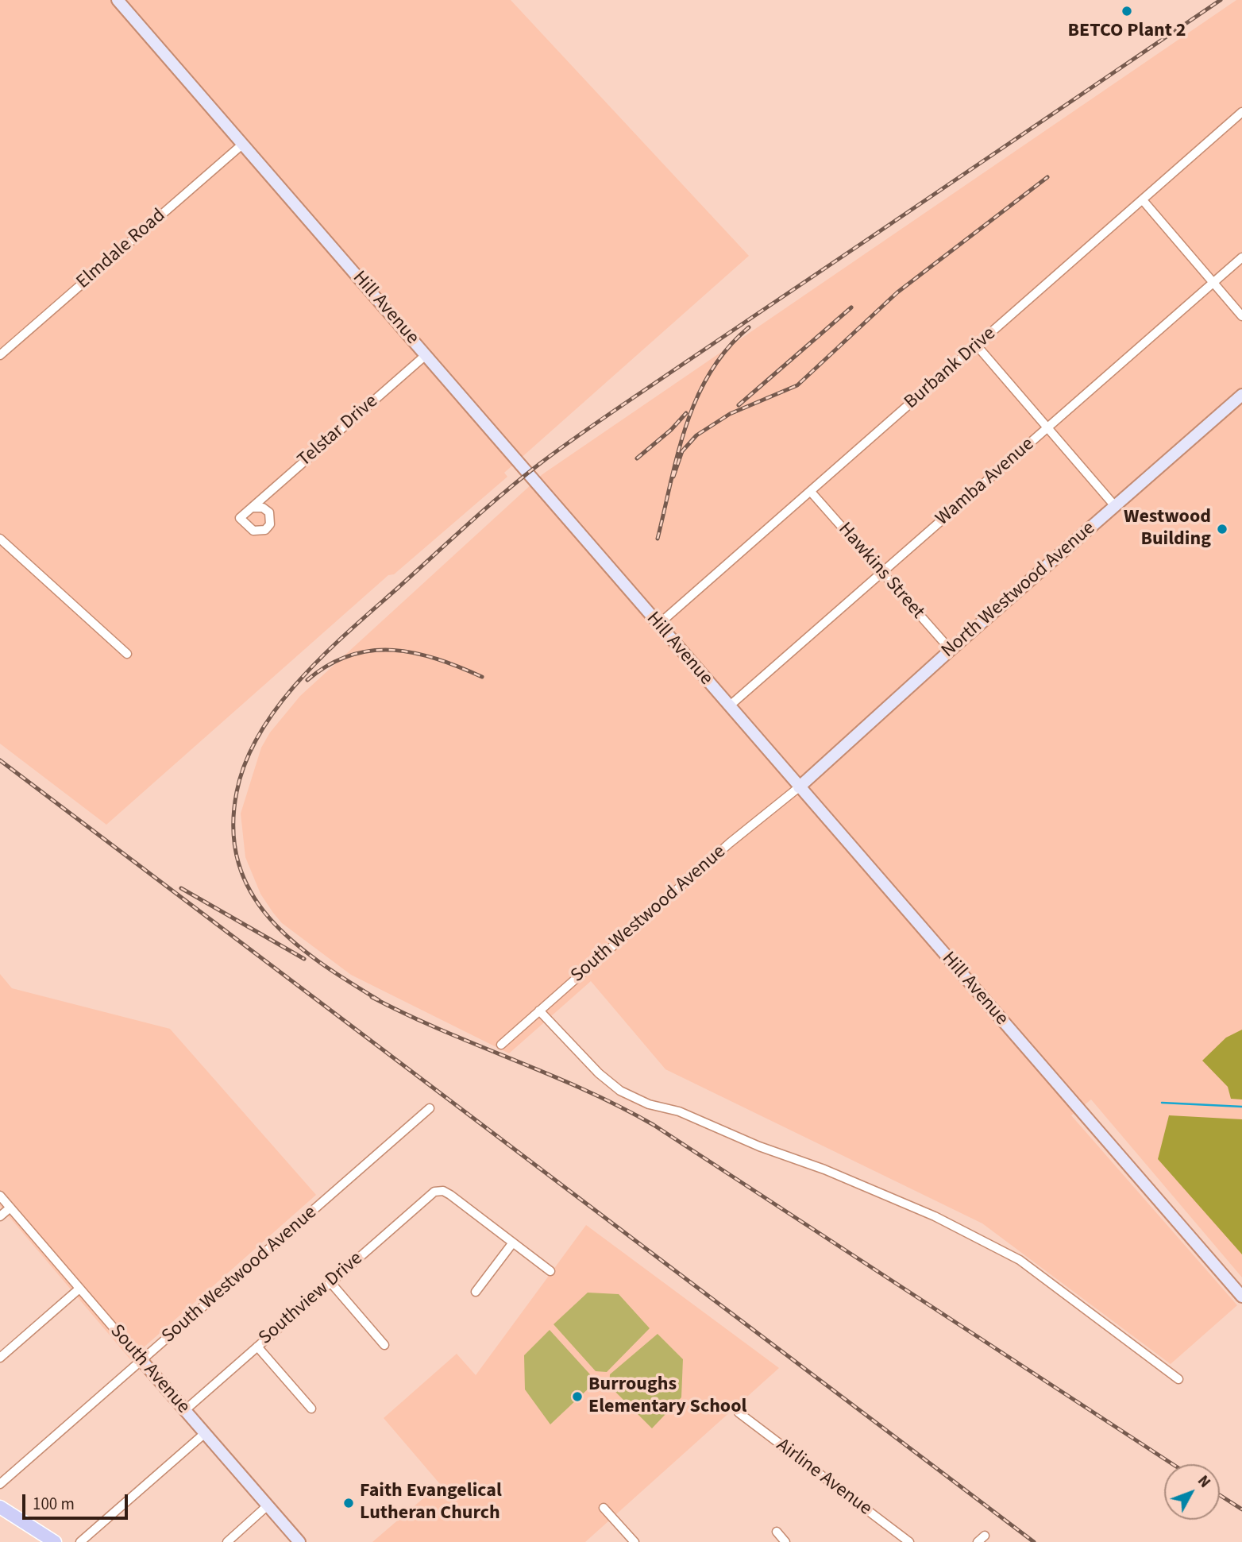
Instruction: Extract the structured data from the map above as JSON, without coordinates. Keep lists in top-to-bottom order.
{
  "streets": {
    "main road": ["Hill Avenue", "North Westwood Avenue", "South Avenue"],
    "street": [
      "Elmdale Road",
      "Burbank Drive",
      "Telstar Drive",
      "Wamba Avenue",
      "Hawkins Street",
      "South Westwood Avenue",
      "Southview Drive",
      "Airline Avenue"
    ]
  },
  "crossings": [
    ["Elmdale Road", "Hill Avenue"],
    ["Hill Avenue", "Burbank Drive"],
    ["Hill Avenue", "Telstar Drive"],
    ["Hill Avenue", "Wamba Avenue"],
    ["Hill Avenue", "North Westwood Avenue"],
    ["Hill Avenue", "South Westwood Avenue"],
    ["Burbank Drive", "Hawkins Street"],
    ["Wamba Avenue", "Hawkins Street"],
    ["Hawkins Street", "North Westwood Avenue"],
    ["North Westwood Avenue", "South Westwood Avenue"],
    ["South Westwood Avenue", "South Avenue"],
    ["Southview Drive", "South Avenue"]
  ],
  "places": [
    "BETCO Plant 2",
    "Westwood Building",
    "Burroughs Elementary School",
    "Faith Evangelical Lutheran Church"
  ],
  "scale_bar": "100 m",
  "north": "top right"
}
